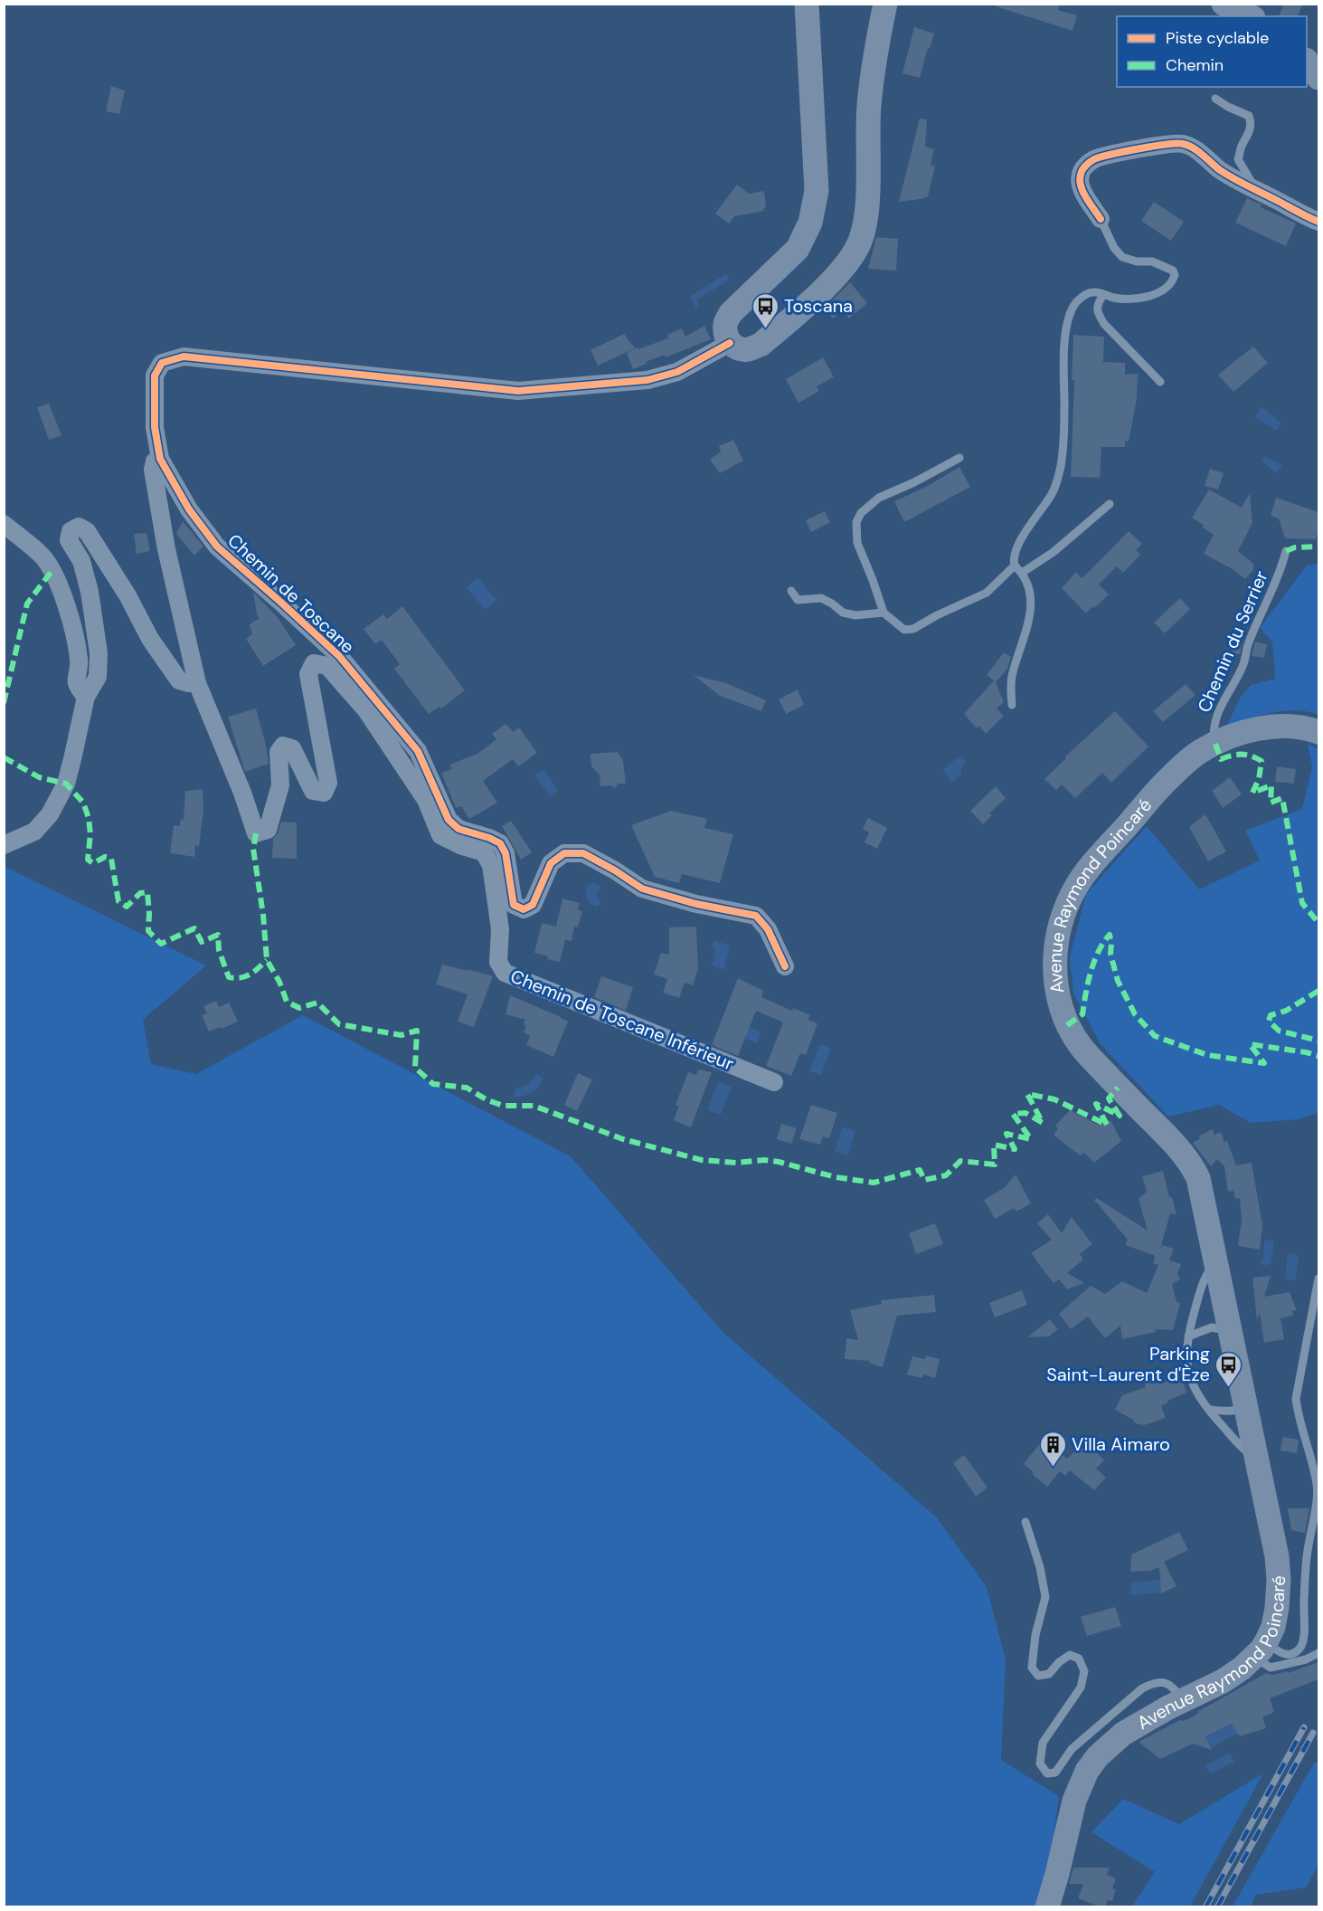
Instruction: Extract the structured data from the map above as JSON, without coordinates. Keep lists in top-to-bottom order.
{
  "streets": {
    "main road": ["Avenue Raymond Poincaré"],
    "street": ["Chemin de Toscane", "Chemin de Toscane Inférieur"],
    "lane": ["Chemin du Serrier"]
  },
  "crossings": [
    ["Chemin du Serrier", "Avenue Raymond Poincaré"]
  ],
  "places": {
    "bus stop": ["Toscana", "Parking Saint-Laurent d'Èze"],
    "building": ["Villa Aimaro"]
  },
  "legend": ["Piste cyclable", "Chemin"]
}
